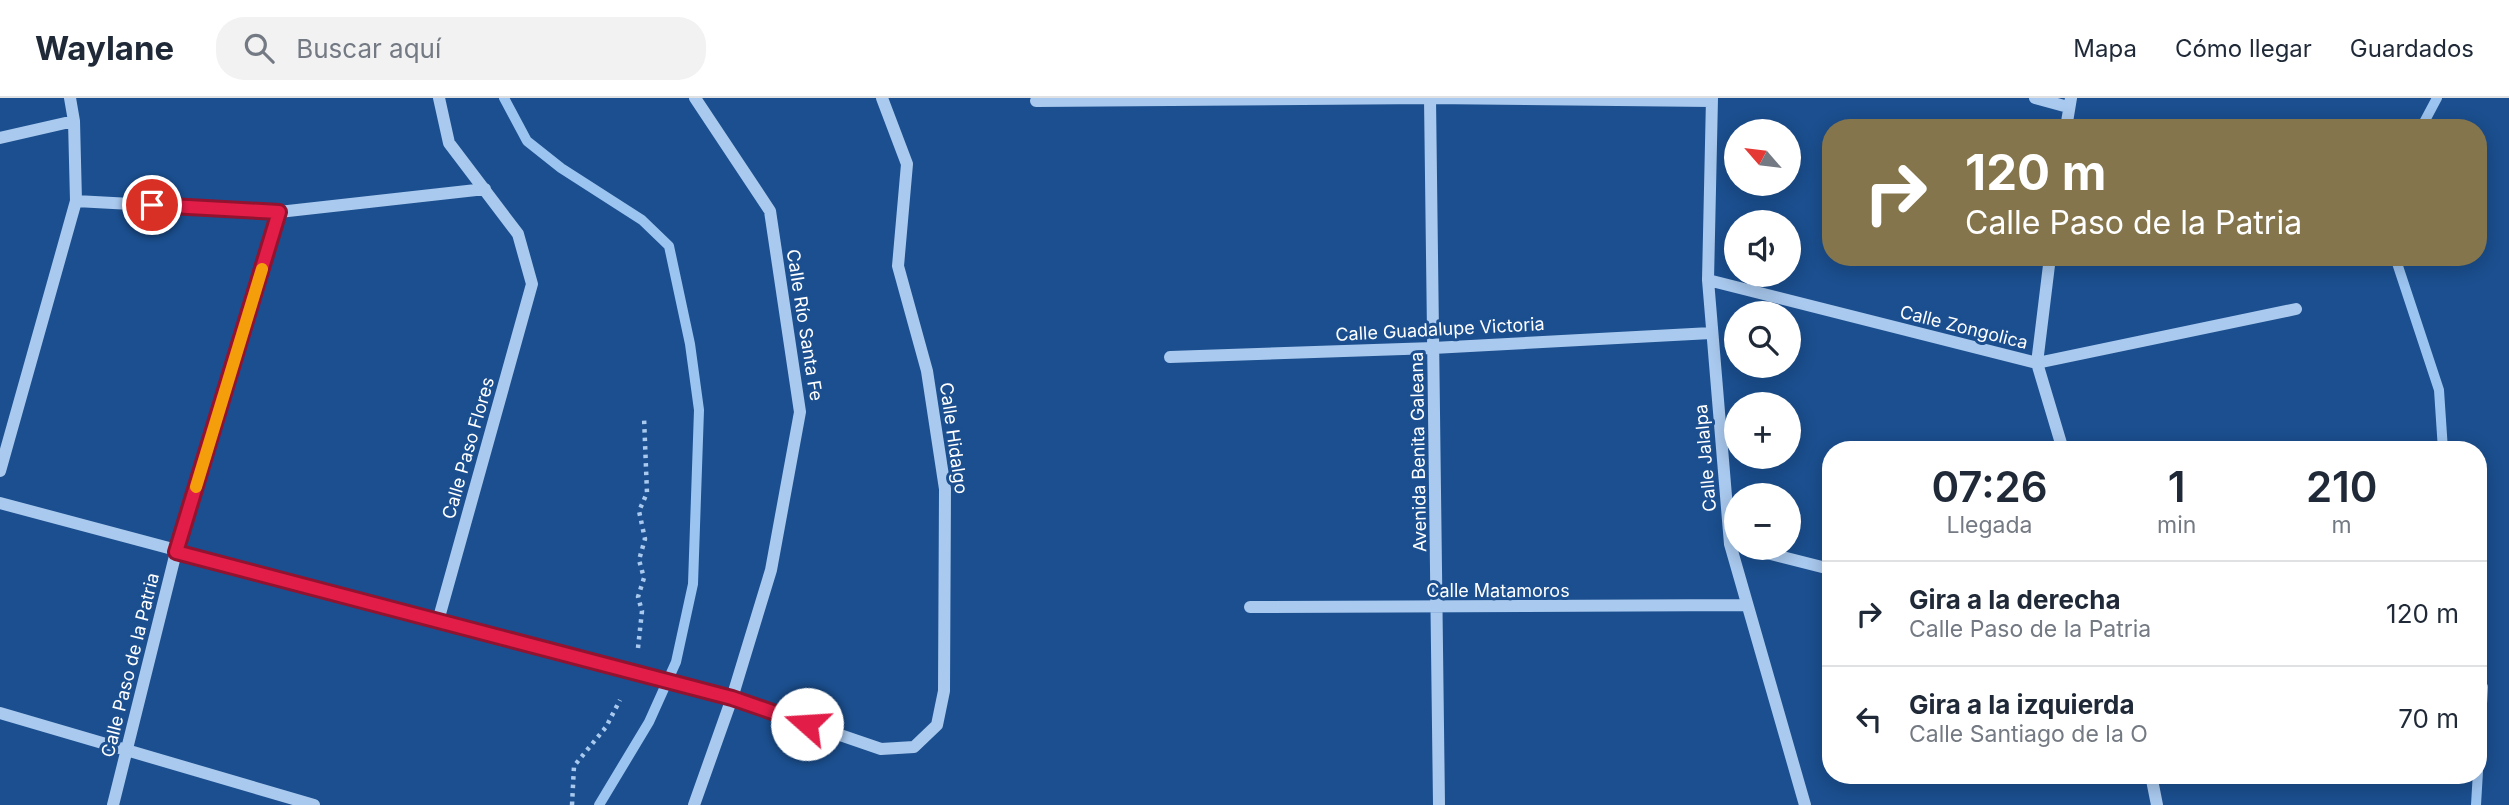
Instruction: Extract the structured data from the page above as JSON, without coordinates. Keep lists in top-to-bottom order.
{
  "streets": {
    "street": [
      "Calle Río Santa Fe",
      "Calle Zongolica",
      "Calle Guadalupe Victoria",
      "Calle Hidalgo",
      "Calle Paso Flores",
      "Avenida Benita Galeana",
      "Calle Jalalpa",
      "Calle Matamoros",
      "Calle Paso de la Patria"
    ]
  },
  "crossings": [
    ["Calle Río Santa Fe", "Calle Hidalgo"],
    ["Calle Zongolica", "Calle Jalalpa"],
    ["Calle Guadalupe Victoria", "Avenida Benita Galeana"],
    ["Calle Guadalupe Victoria", "Calle Jalalpa"],
    ["Avenida Benita Galeana", "Calle Matamoros"],
    ["Calle Jalalpa", "Calle Matamoros"]
  ],
  "north": "top left",
  "page": {
    "header": "Waylane",
    "search": "Buscar aquí",
    "nav": ["Mapa", "Cómo llegar", "Guardados"],
    "map_buttons": ["+", "−"],
    "turn": ["120 m", "Calle Paso de la Patria"],
    "eta": [
      "07:26",
      "Llegada",
      "1",
      "min",
      "210",
      "m"
    ],
    "list": [
      {
        "name": "Gira a la derecha",
        "note": "Calle Paso de la Patria",
        "value": "120 m"
      },
      {
        "name": "Gira a la izquierda",
        "note": "Calle Santiago de la O",
        "value": "70 m"
      }
    ]
  }
}
